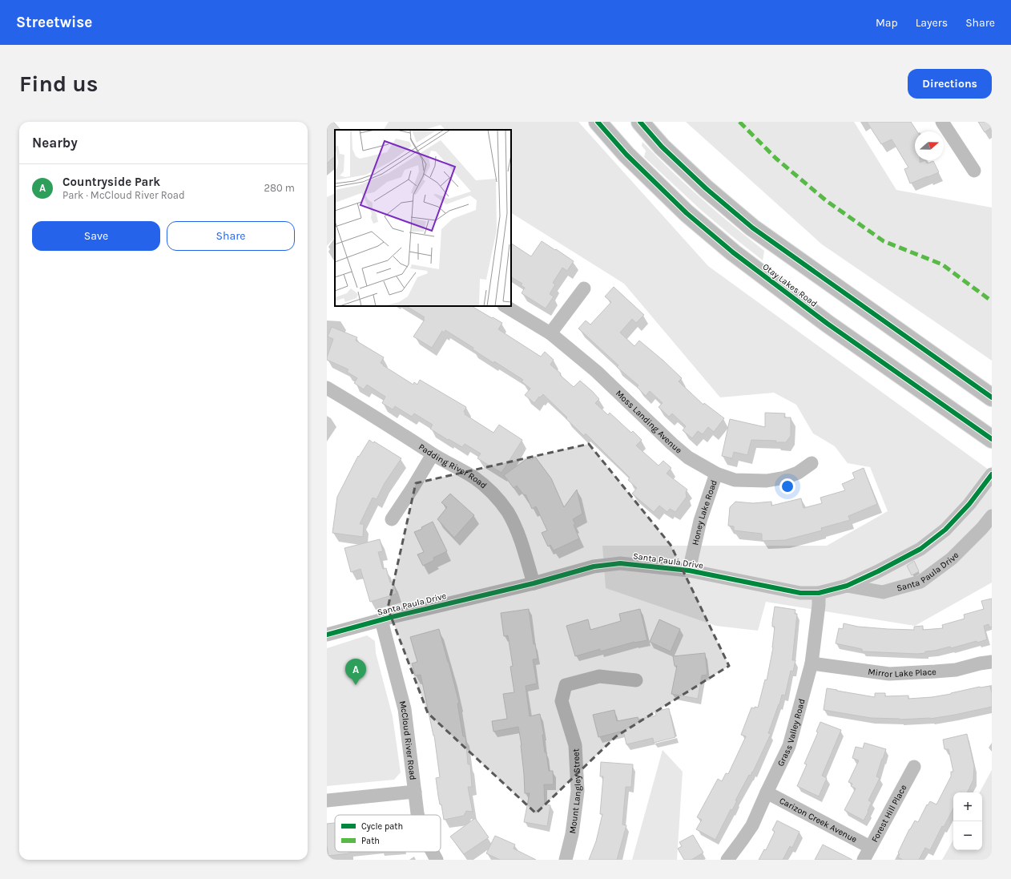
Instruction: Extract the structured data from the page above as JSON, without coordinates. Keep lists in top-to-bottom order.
{
  "streets": {
    "main road": ["Otay Lakes Road"],
    "street": [
      "Moss Landing Avenue",
      "Padding River Road",
      "Honey Lake Road",
      "Santa Paula Drive",
      "Mirror Lake Place",
      "Grass Valley Road",
      "McCloud River Road",
      "Mount Langley Street",
      "Forest Hill Place",
      "Carizon Creek Avenue"
    ]
  },
  "crossings": [
    ["Moss Landing Avenue", "Honey Lake Road"],
    ["Padding River Road", "Santa Paula Drive"],
    ["Honey Lake Road", "Santa Paula Drive"],
    ["Santa Paula Drive", "Grass Valley Road"],
    ["Santa Paula Drive", "McCloud River Road"],
    ["Mirror Lake Place", "Grass Valley Road"],
    ["Grass Valley Road", "Carizon Creek Avenue"],
    ["Forest Hill Place", "Carizon Creek Avenue"]
  ],
  "legend": ["Cycle path", "Path"],
  "north": "right",
  "page": {
    "header": "Streetwise",
    "nav": ["Map", "Layers", "Share"],
    "buttons": [
      "Directions",
      ["Save", "Share"]
    ],
    "title": "Find us",
    "heading": "Nearby",
    "list": [
      {
        "mark": "A",
        "name": "Countryside Park",
        "note": "Park · McCloud River Road",
        "value": "280 m"
      }
    ],
    "pins": "A",
    "map_buttons": ["+", "−"]
  }
}
